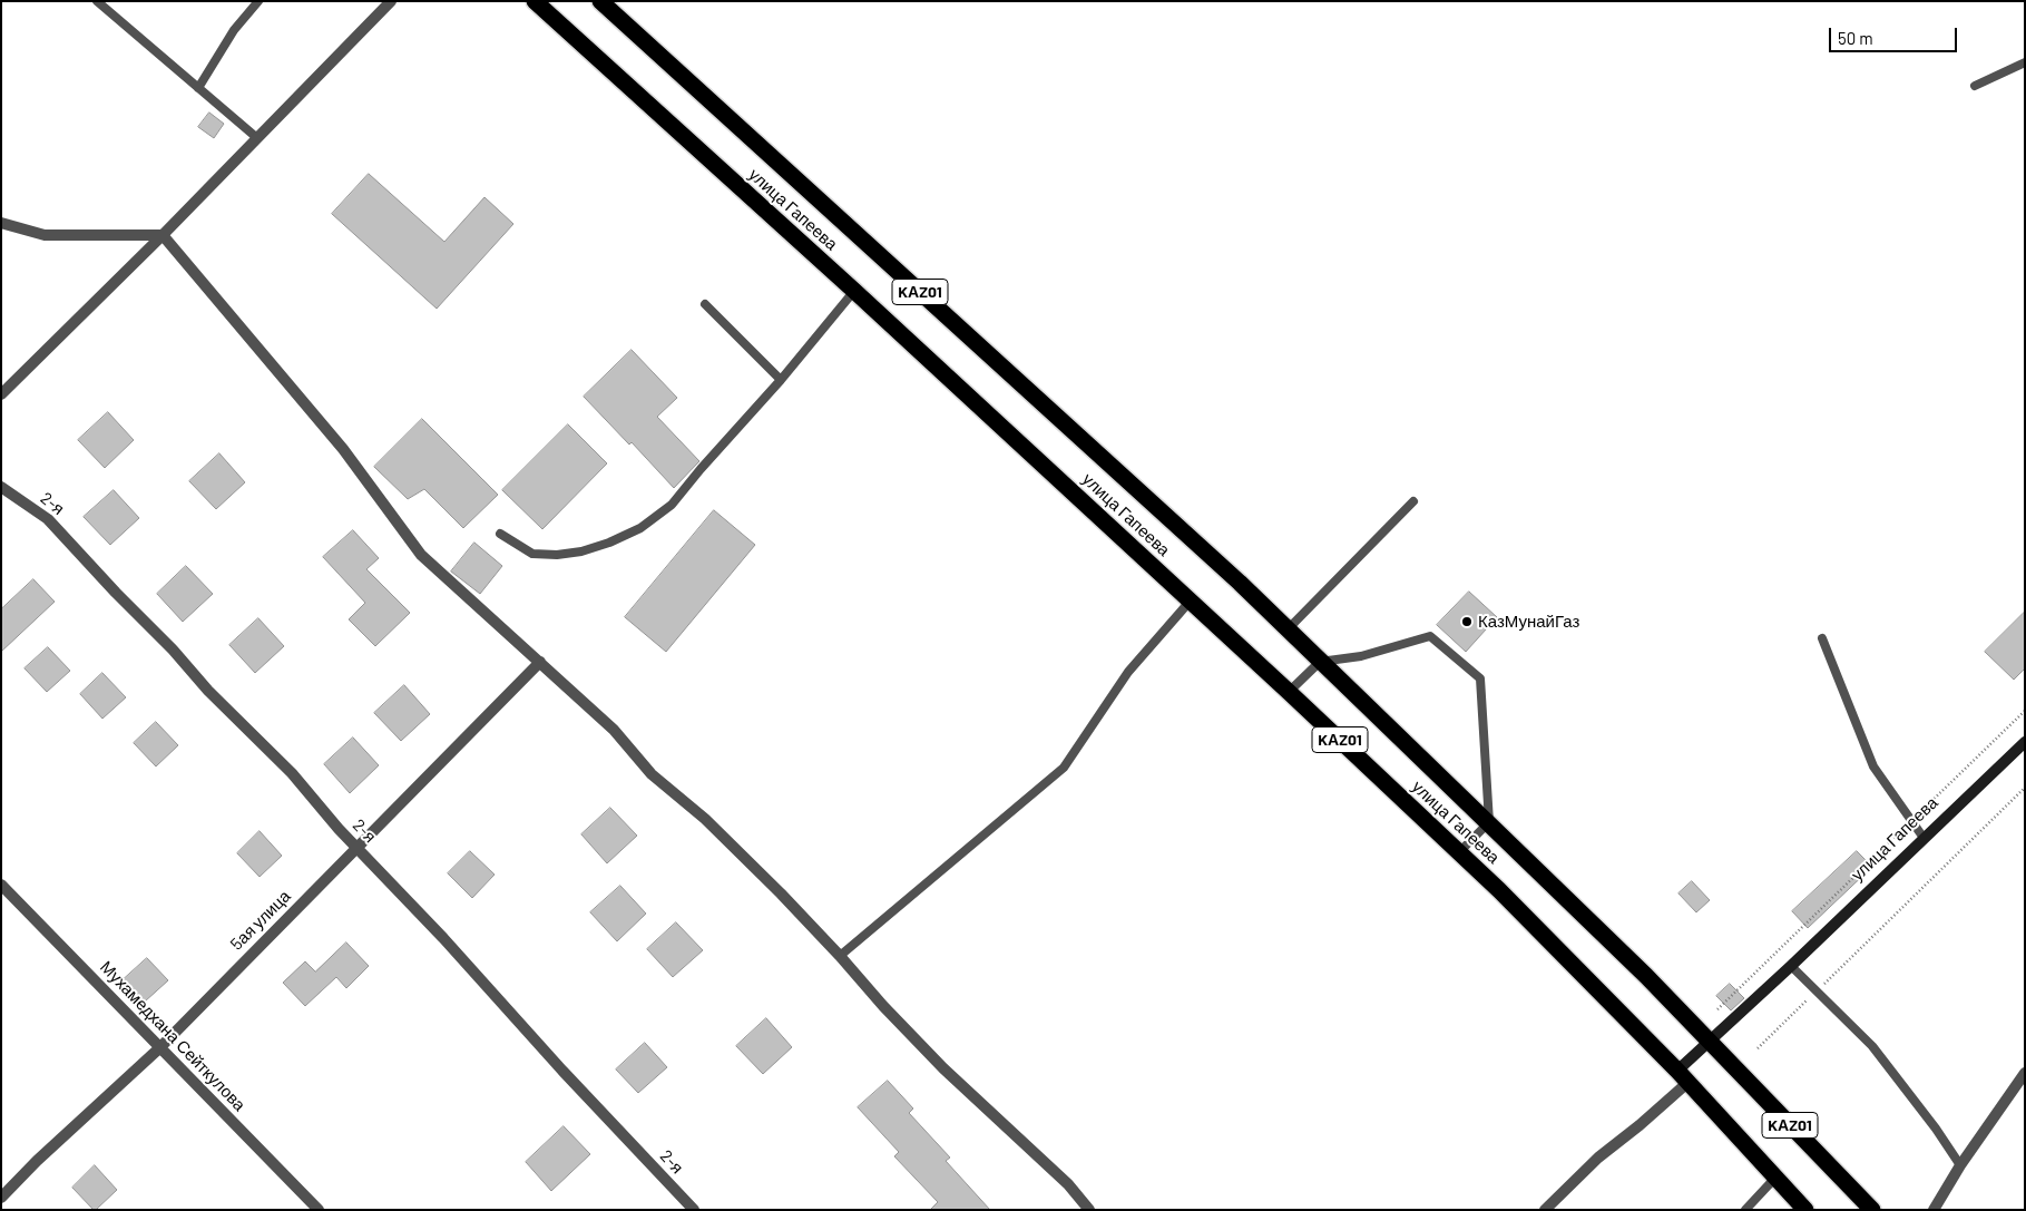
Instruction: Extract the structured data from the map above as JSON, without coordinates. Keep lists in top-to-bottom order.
{
  "streets": {
    "highway": ["улица Гапеева", "KАZ01"],
    "street": ["2-я", "5ая улица", "Мухамедхана Сейткулова"]
  },
  "crossings": [
    ["2-я", "5ая улица"],
    ["5ая улица", "Мухамедхана Сейткулова"]
  ],
  "places": ["КазМунайГаз"],
  "scale_bar": "50 m"
}
